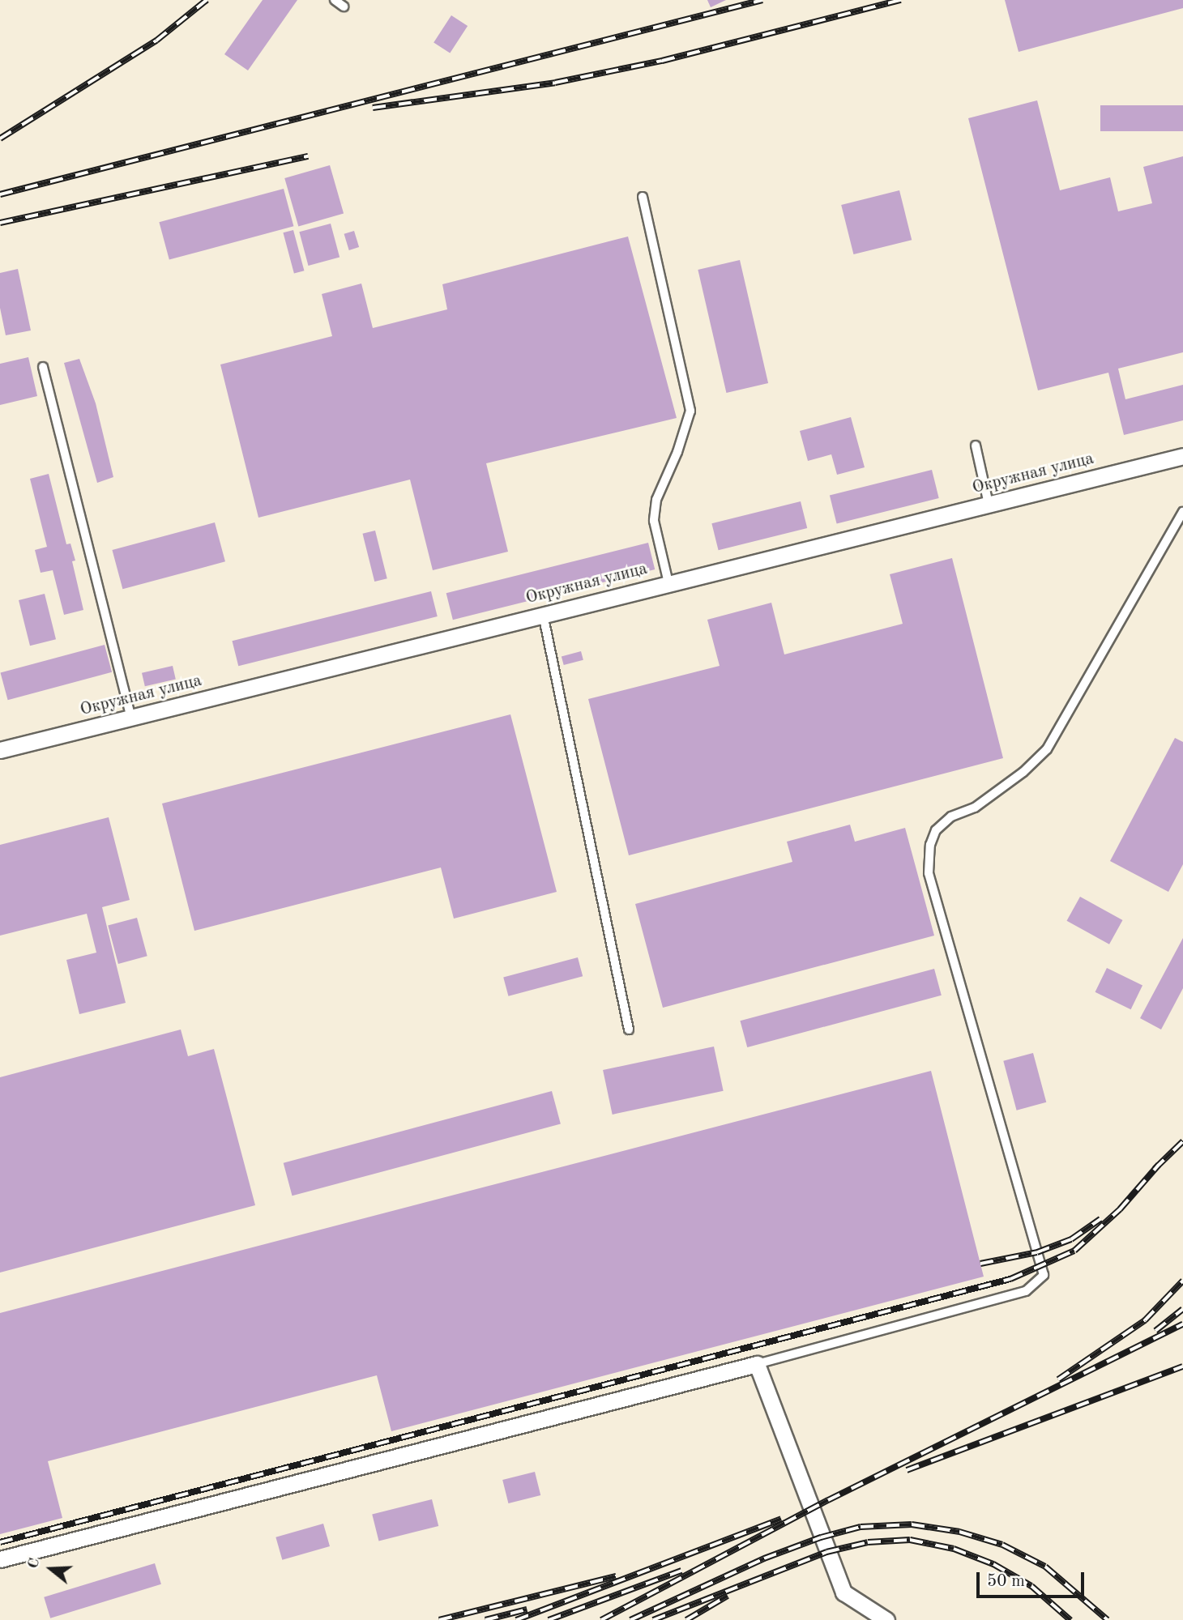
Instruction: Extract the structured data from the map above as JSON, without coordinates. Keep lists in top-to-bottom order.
{
  "streets": {
    "street": ["Окружная улица"]
  },
  "scale_bar": "50 m",
  "north": "left"
}
